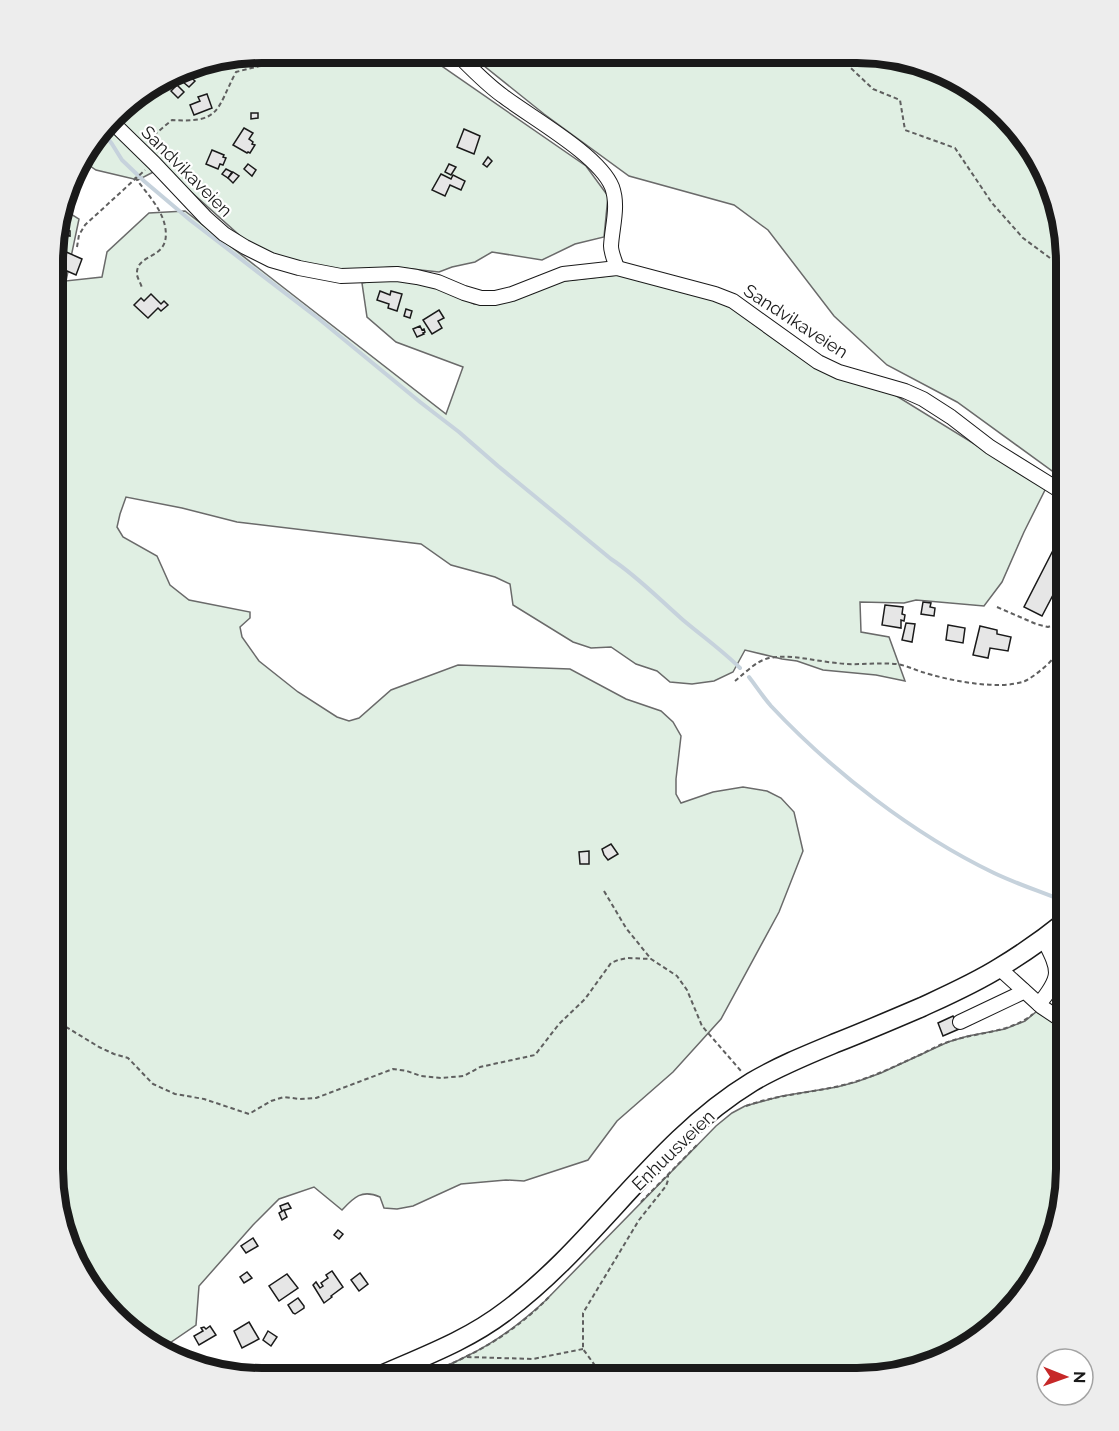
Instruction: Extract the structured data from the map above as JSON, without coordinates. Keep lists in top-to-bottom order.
{
  "streets": {
    "main road": ["Enhuusveien"],
    "street": ["Sandvikaveien"]
  },
  "north": "right"
}
